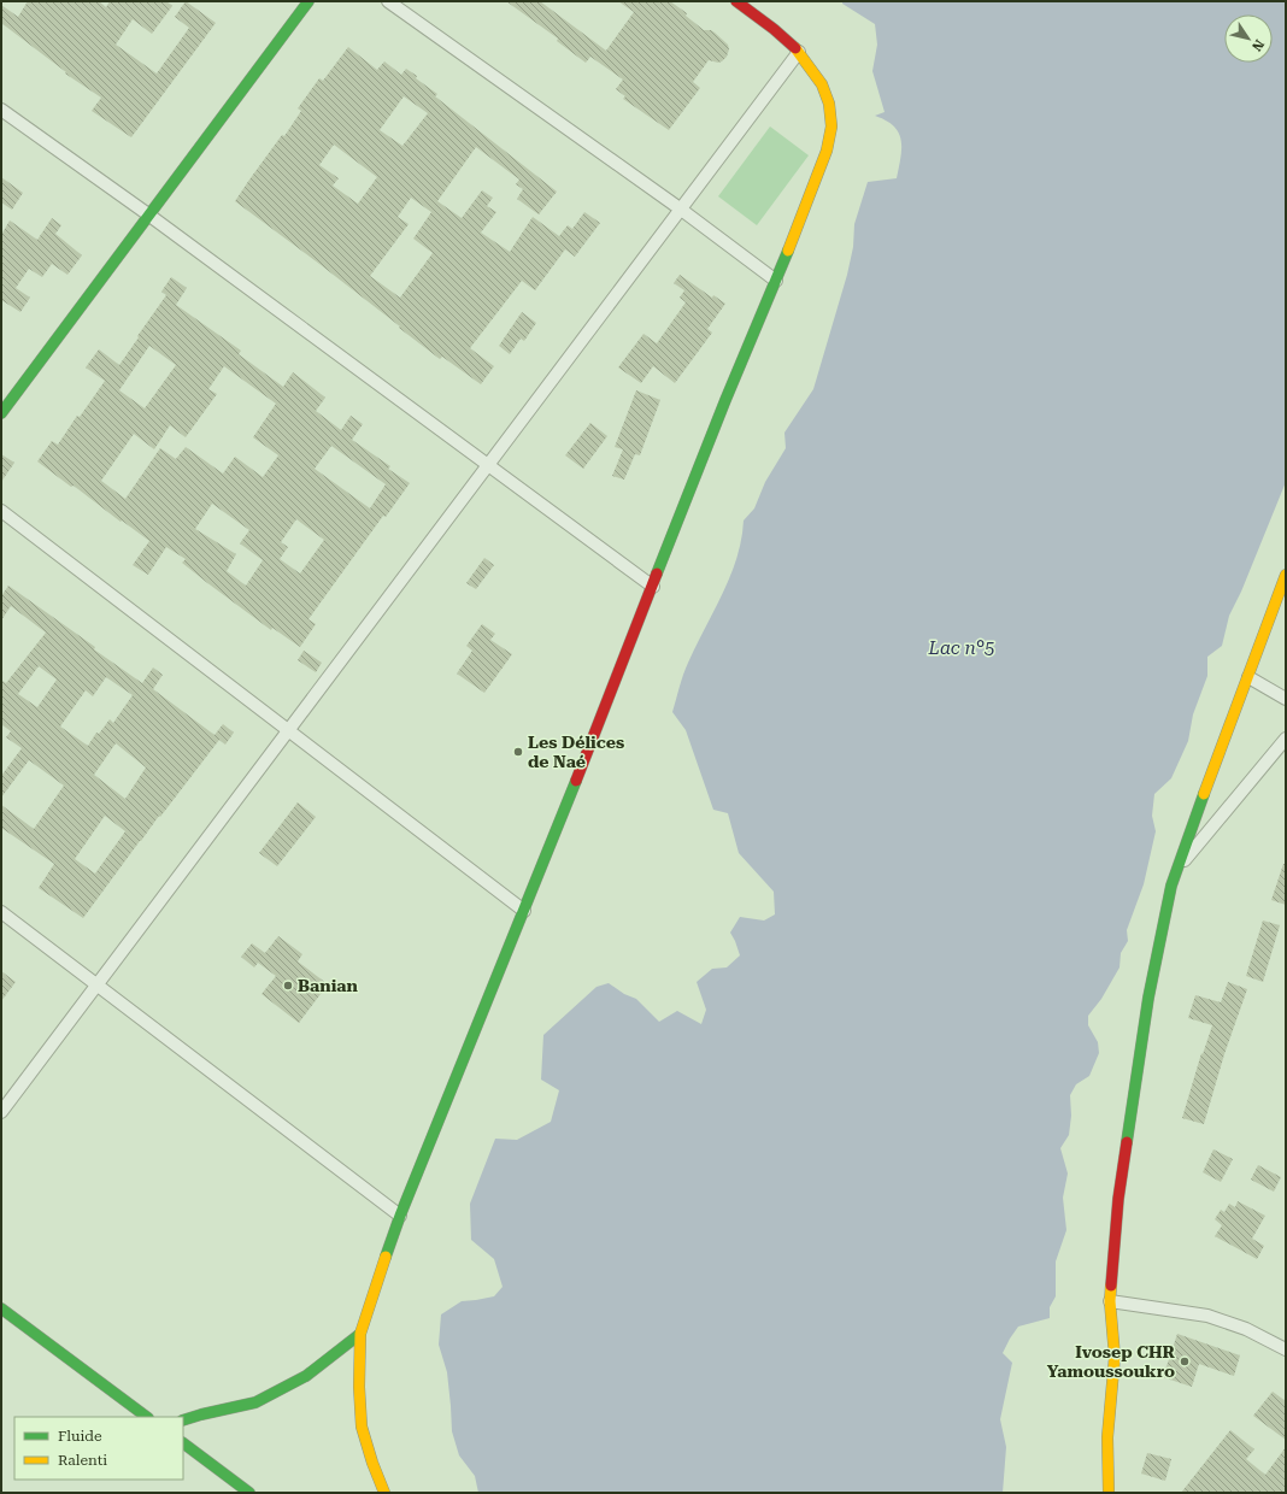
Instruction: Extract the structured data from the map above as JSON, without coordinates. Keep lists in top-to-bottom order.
{
  "water": ["Lac n°5"],
  "places": ["Les Délices de Naé", "Banian", "Ivosep CHR Yamoussoukro"],
  "legend": ["Fluide", "Ralenti"],
  "north": "bottom right"
}
